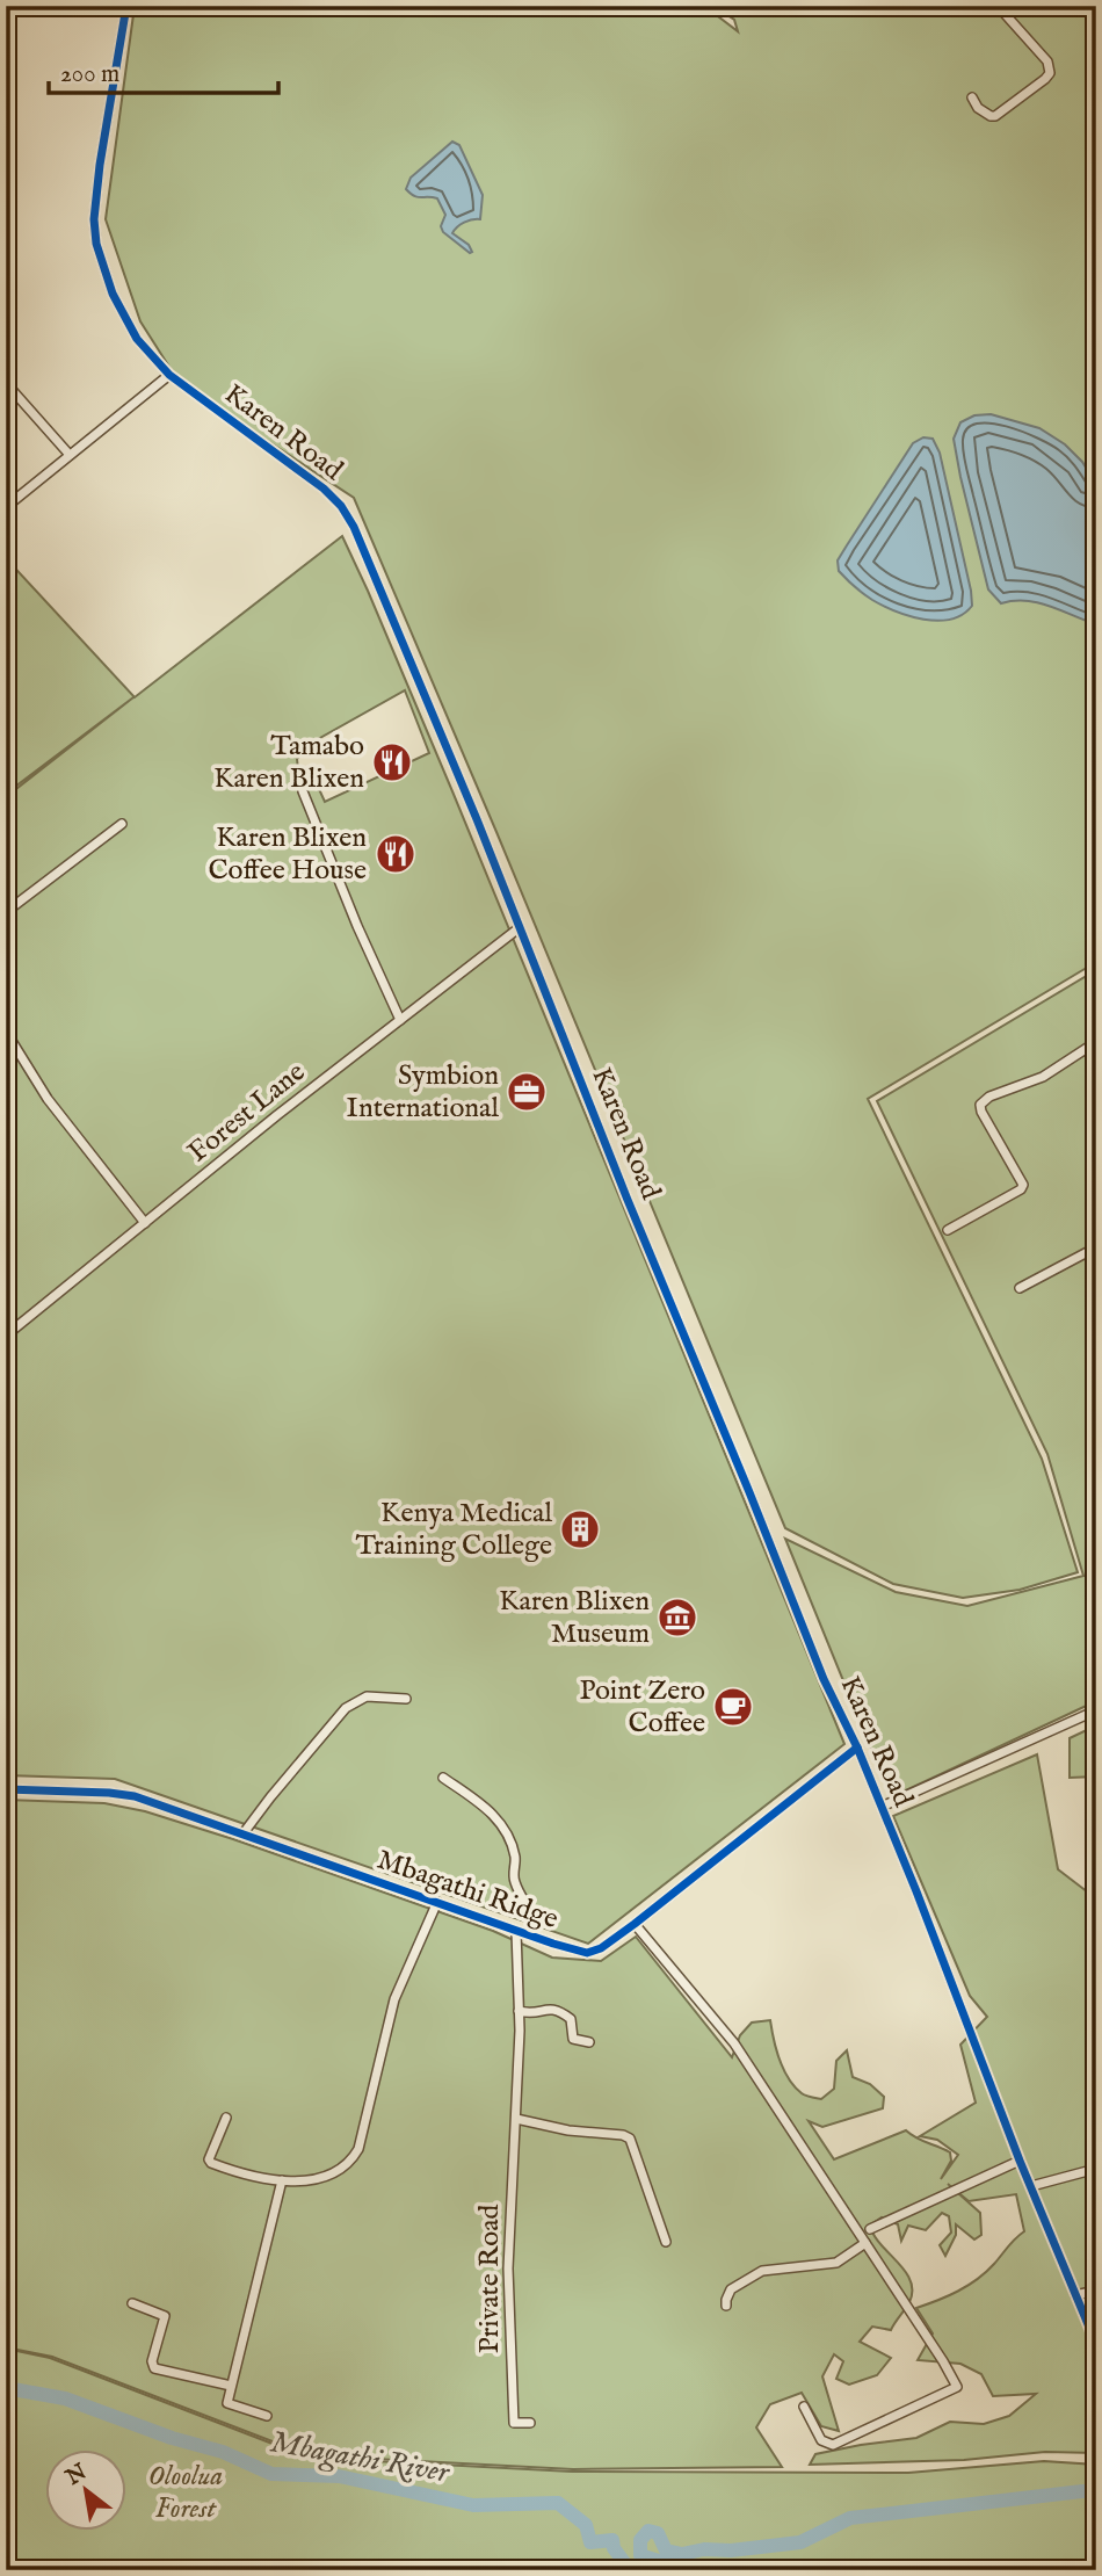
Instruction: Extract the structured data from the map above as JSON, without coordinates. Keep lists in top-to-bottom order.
{
  "streets": {
    "street": [
      "Karen Road",
      "Forest Lane",
      "Mbagathi Ridge",
      "Private Road"
    ]
  },
  "crossings": [
    ["Karen Road", "Forest Lane"],
    ["Karen Road", "Mbagathi Ridge"],
    ["Mbagathi Ridge", "Private Road"]
  ],
  "water": ["Mbagathi River"],
  "parks": ["Oloolua Forest"],
  "places": {
    "restaurant": ["Tamabo Karen Blixen", "Karen Blixen Coffee House"],
    "office": ["Symbion International"],
    "building": ["Kenya Medical Training College"],
    "museum": ["Karen Blixen Museum"],
    "cafe": ["Point Zero Coffee"]
  },
  "scale_bar": "200 m",
  "north": "top left"
}
